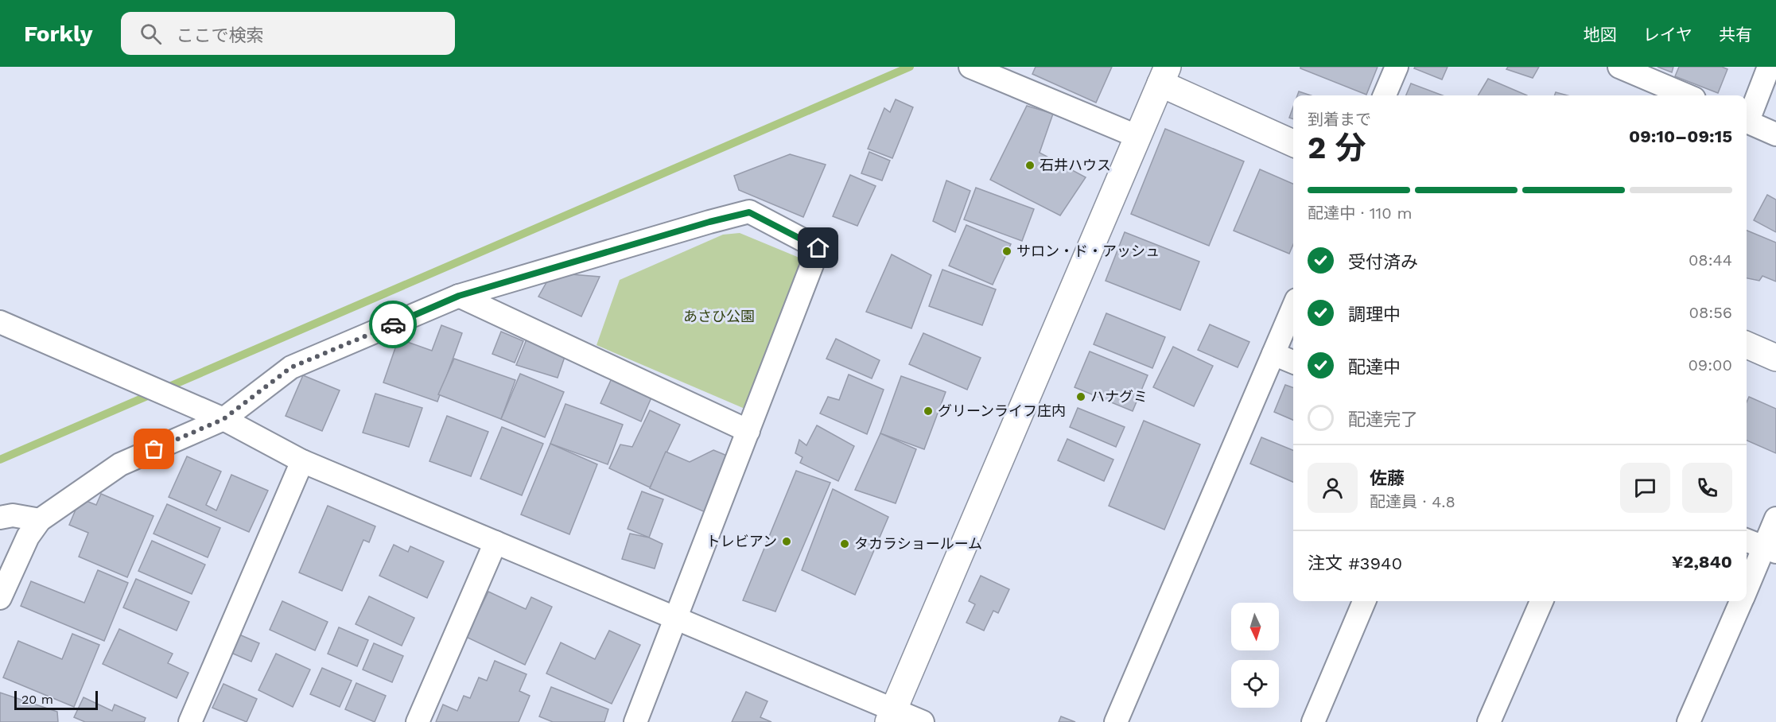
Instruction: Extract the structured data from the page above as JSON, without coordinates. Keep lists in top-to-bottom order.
{
  "parks": ["あさひ公園"],
  "places": [
    "石井ハウス",
    "サロン・ド・アッシュ",
    "ハナグミ",
    "グリーンライフ庄内",
    "トレビアン",
    "タカラショールーム"
  ],
  "scale_bar": "20 m",
  "north": "bottom",
  "page": {
    "header": "Forkly",
    "search": "ここで検索",
    "nav": ["地図", "レイヤ", "共有"],
    "heading": ["2 分", "到着まで", "09:10–09:15"],
    "panel": [
      "佐藤",
      "配達員 · 4.8",
      "注文 #3940",
      "¥2,840"
    ],
    "bar": "配達中 · 110 m",
    "list": [
      ["受付済み", "08:44"],
      ["調理中", "08:56"],
      ["配達中", "09:00"],
      "配達完了"
    ],
    "scale": "20 m"
  }
}
